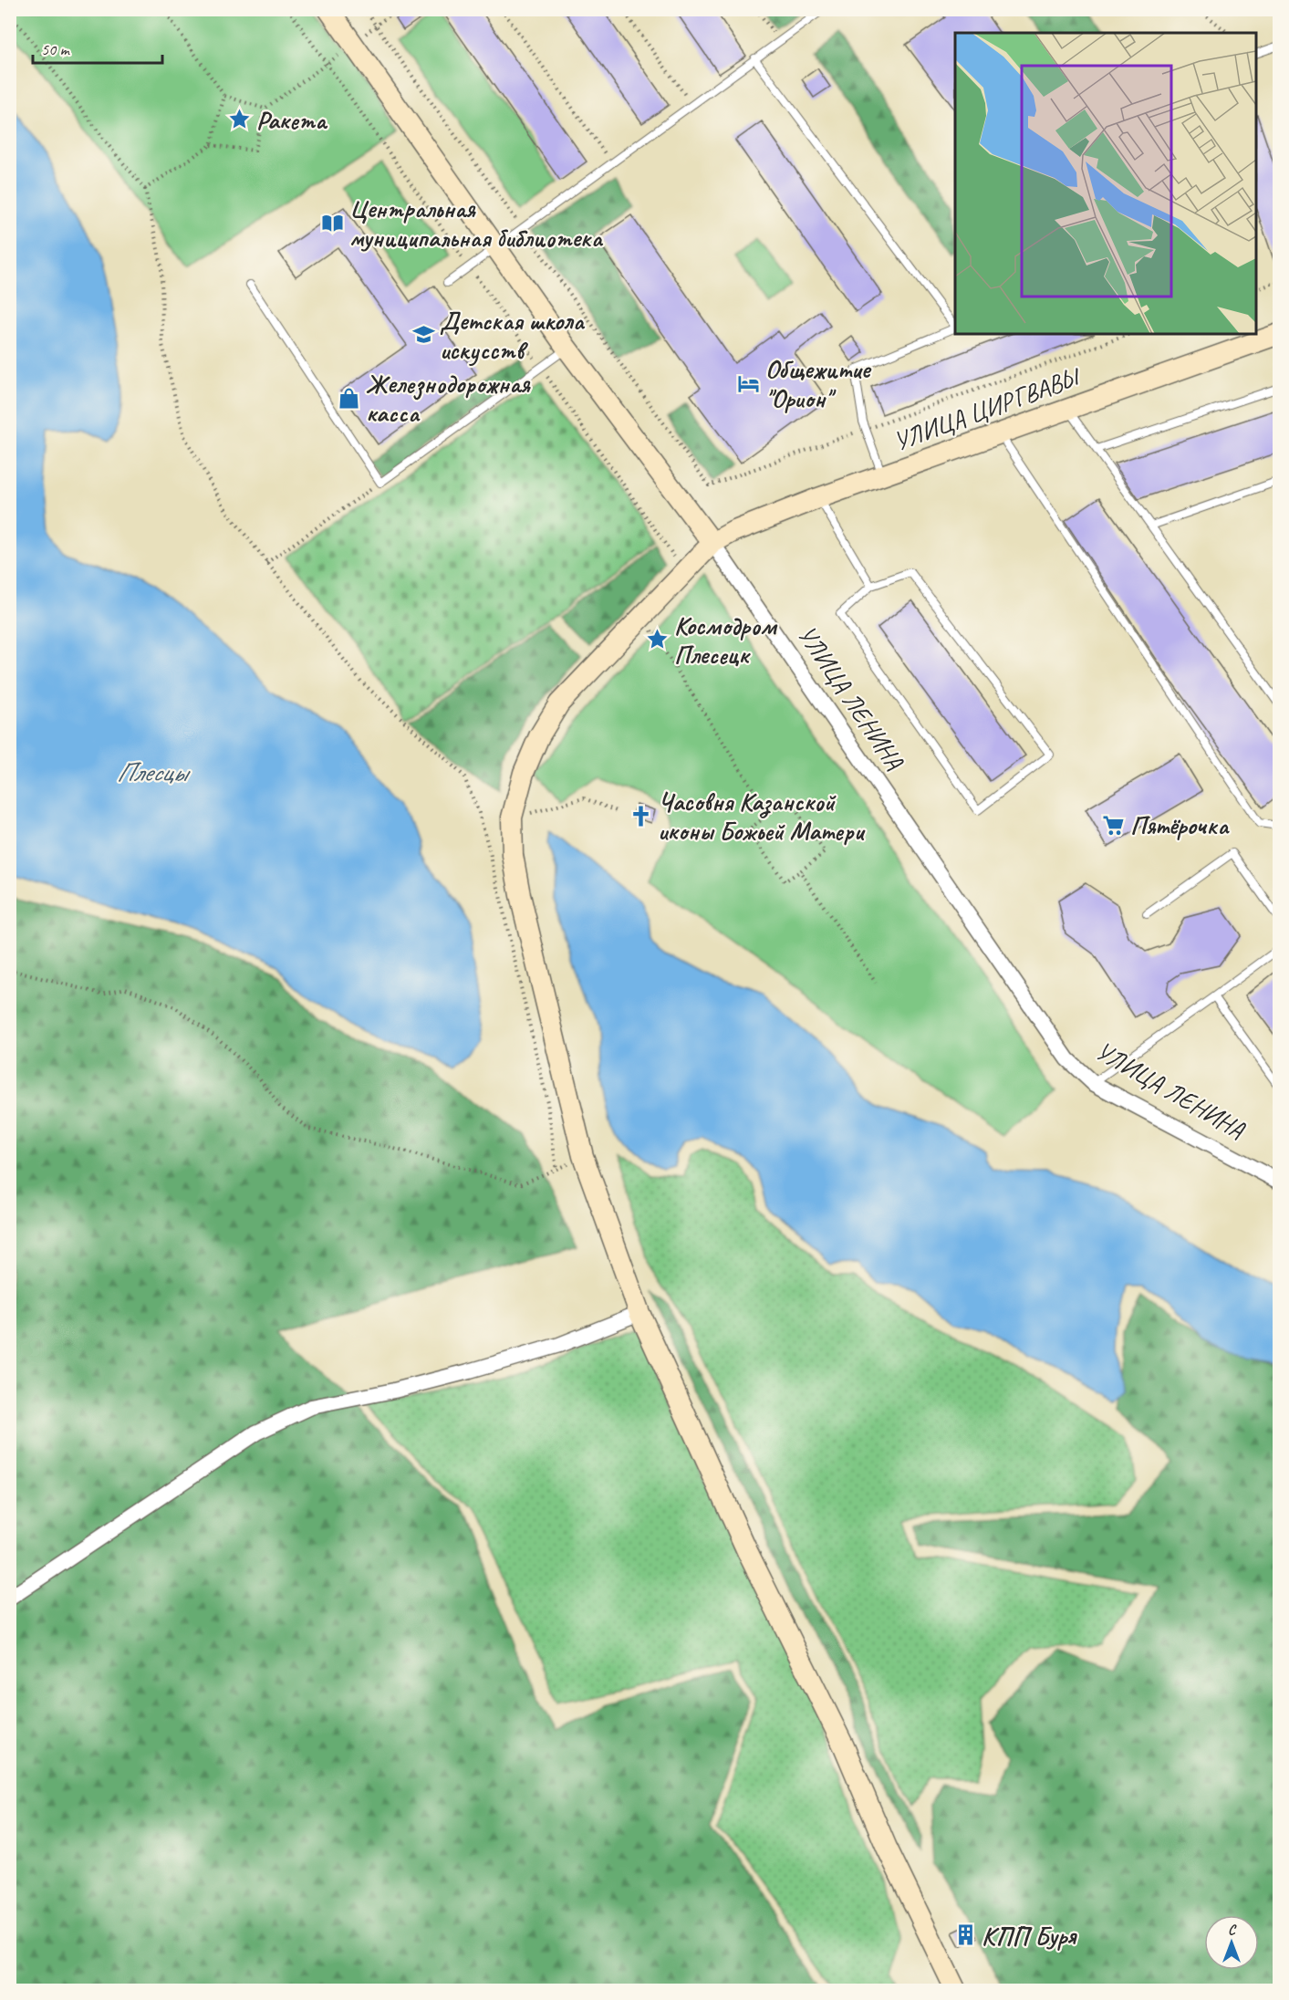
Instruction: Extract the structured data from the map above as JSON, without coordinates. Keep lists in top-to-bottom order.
{
  "streets": {
    "main road": ["УЛИЦА ЦИРГВАВЫ", "УЛИЦА ЛЕНИНА"]
  },
  "crossings": [
    ["УЛИЦА ЦИРГВАВЫ", "УЛИЦА ЛЕНИНА"]
  ],
  "water": ["Плесцы"],
  "places": {
    "place": ["Ракета", "Космодром Плесецк"],
    "library": ["Центральная муниципальная библиотека"],
    "school or university": ["Детская школа искусств"],
    "hotel": ["Общежитие \"Орион\""],
    "shop": ["Железнодорожная касса"],
    "church": ["Часовня Казанской иконы Божьей Матери"],
    "supermarket": ["Пятёрочка"],
    "building": ["КПП Буря"]
  },
  "scale_bar": "50 m",
  "north": "top"
}
